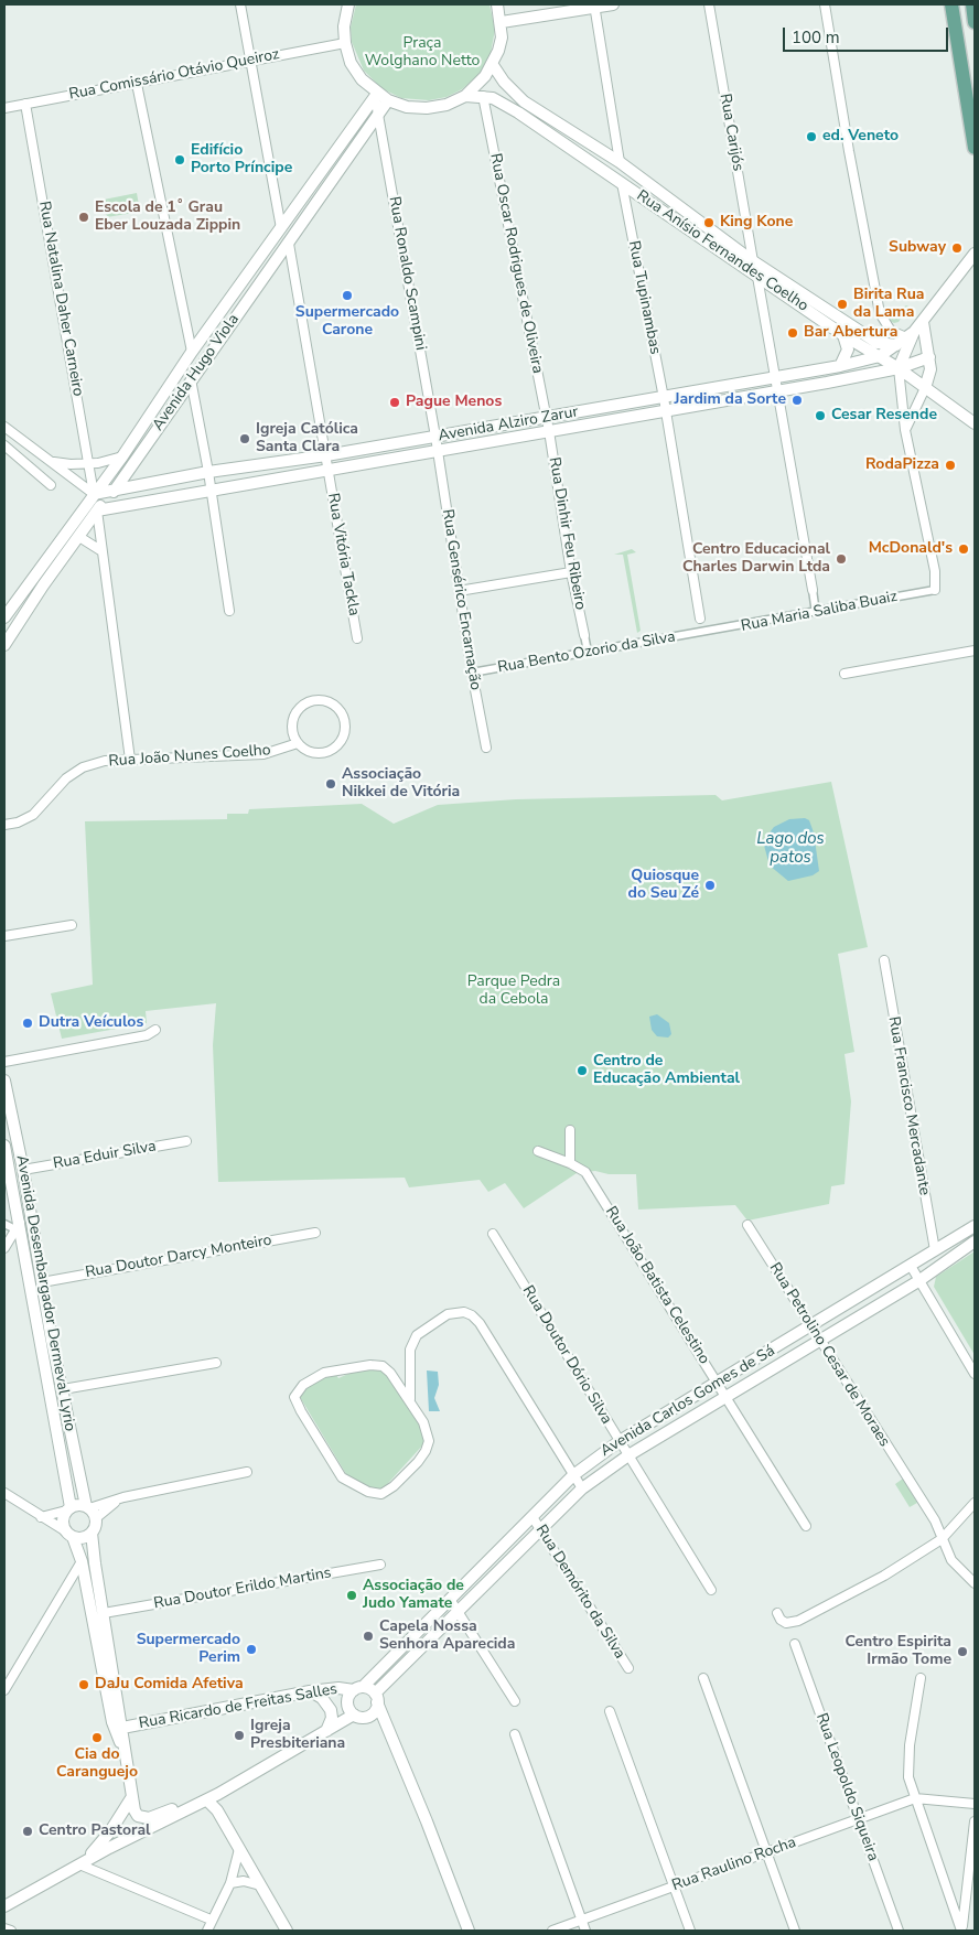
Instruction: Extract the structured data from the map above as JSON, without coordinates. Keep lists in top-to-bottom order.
{
  "streets": {
    "street": [
      "Rua Comissário Otávio Queiroz",
      "Rua Carijós",
      "Rua Anísio Fernandes Coelho",
      "Rua Oscar Rodrigues de Oliveira",
      "Rua Ronaldo Scampini",
      "Rua Tupinambas",
      "Rua Natalina Daher Carneiro",
      "Avenida Hugo Viola",
      "Avenida Alziro Zarur",
      "Rua Dinhir Feu Ribeiro",
      "Rua Vitória Tackla",
      "Rua Gensérico Encarnação",
      "Rua Maria Saliba Buaiz",
      "Rua Bento Ozorio da Silva",
      "Rua João Nunes Coelho",
      "Rua Francisco Mercadante",
      "Rua Eduir Silva",
      "Rua Doutor Darcy Monteiro",
      "Rua João Batista Celestino",
      "Avenida Desembargador Dermeval Lyrio",
      "Rua Doutor Dório Silva",
      "Rua Petrolino Cesar de Moraes",
      "Avenida Carlos Gomes de Sá",
      "Rua Doutor Erildo Martins",
      "Rua Demórito da Silva",
      "Rua Ricardo de Freitas Salles",
      "Rua Leopoldo Siqueira",
      "Rua Raulino Rocha"
    ]
  },
  "crossings": [
    ["Rua Comissário Otávio Queiroz", "Rua Natalina Daher Carneiro"],
    ["Rua Carijós", "Rua Anísio Fernandes Coelho"],
    ["Rua Anísio Fernandes Coelho", "Rua Oscar Rodrigues de Oliveira"],
    ["Rua Anísio Fernandes Coelho", "Rua Tupinambas"],
    ["Rua Anísio Fernandes Coelho", "Avenida Alziro Zarur"],
    ["Rua Oscar Rodrigues de Oliveira", "Avenida Alziro Zarur"],
    ["Rua Oscar Rodrigues de Oliveira", "Rua Dinhir Feu Ribeiro"],
    ["Rua Ronaldo Scampini", "Avenida Hugo Viola"],
    ["Rua Ronaldo Scampini", "Avenida Alziro Zarur"],
    ["Rua Ronaldo Scampini", "Rua Gensérico Encarnação"],
    ["Rua Tupinambas", "Avenida Alziro Zarur"],
    ["Rua Natalina Daher Carneiro", "Avenida Hugo Viola"],
    ["Rua Natalina Daher Carneiro", "Avenida Alziro Zarur"],
    ["Rua Natalina Daher Carneiro", "Rua João Nunes Coelho"],
    ["Avenida Hugo Viola", "Avenida Alziro Zarur"],
    ["Avenida Hugo Viola", "Rua Vitória Tackla"],
    ["Avenida Alziro Zarur", "Rua Dinhir Feu Ribeiro"],
    ["Avenida Alziro Zarur", "Rua Vitória Tackla"],
    ["Avenida Alziro Zarur", "Rua Gensérico Encarnação"],
    ["Rua Gensérico Encarnação", "Rua Bento Ozorio da Silva"],
    ["Rua Maria Saliba Buaiz", "Rua Bento Ozorio da Silva"],
    ["Rua Francisco Mercadante", "Avenida Carlos Gomes de Sá"],
    ["Rua Eduir Silva", "Avenida Desembargador Dermeval Lyrio"],
    ["Rua Doutor Darcy Monteiro", "Avenida Desembargador Dermeval Lyrio"],
    ["Rua João Batista Celestino", "Avenida Carlos Gomes de Sá"],
    ["Rua Doutor Dório Silva", "Avenida Carlos Gomes de Sá"],
    ["Rua Petrolino Cesar de Moraes", "Avenida Carlos Gomes de Sá"],
    ["Avenida Carlos Gomes de Sá", "Rua Demórito da Silva"],
    ["Avenida Carlos Gomes de Sá", "Rua Ricardo de Freitas Salles"],
    ["Rua Leopoldo Siqueira", "Rua Raulino Rocha"]
  ],
  "water": ["Lago dos patos"],
  "parks": ["Praça Wolghano Netto", "Parque Pedra da Cebola"],
  "places": [
    "ed. Veneto",
    "Edifício Porto Príncipe",
    "Escola de 1˚ Grau Eber Louzada Zippin",
    "King Kone",
    "Subway",
    "Supermercado Carone",
    "Birita Rua da Lama",
    "Bar Abertura",
    "Jardim da Sorte",
    "Pague Menos",
    "Cesar Resende",
    "Igreja Católica Santa Clara",
    "RodaPizza",
    "McDonald's",
    "Centro Educacional Charles Darwin Ltda",
    "Associação Nikkei de Vitória",
    "Quiosque do Seu Zé",
    "Dutra Veículos",
    "Centro de Educação Ambiental",
    "Associação de Judo Yamate",
    "Capela Nossa Senhora Aparecida",
    "Supermercado Perim",
    "Centro Espirita Irmão Tome",
    "DaJu Comida Afetiva",
    "Igreja Presbiteriana",
    "Cia do Caranguejo",
    "Centro Pastoral"
  ],
  "scale_bar": "100 m"
}
